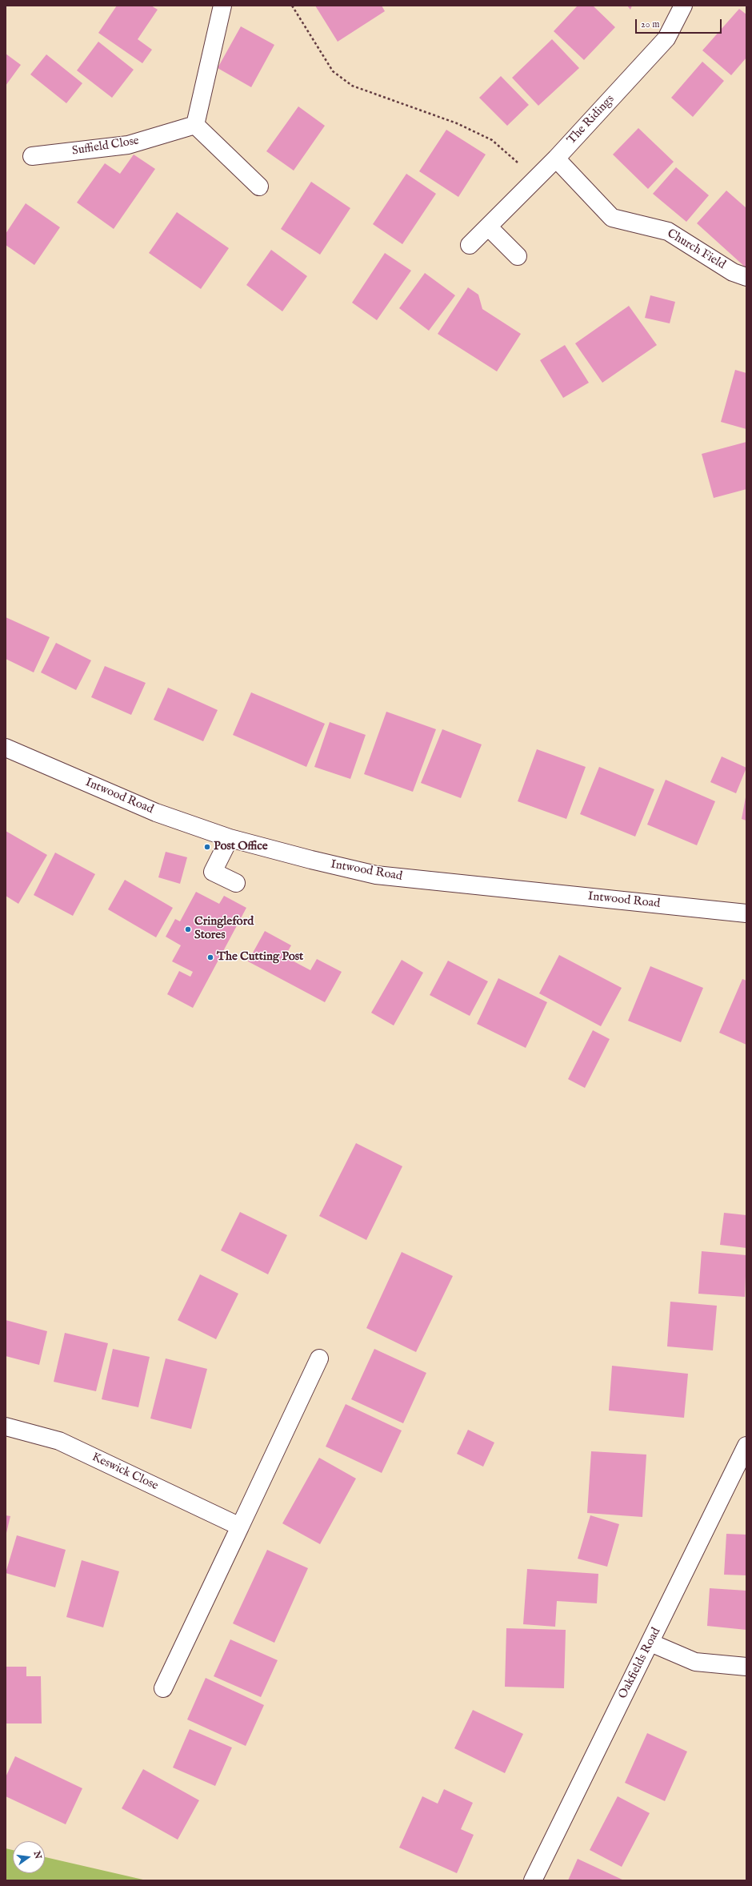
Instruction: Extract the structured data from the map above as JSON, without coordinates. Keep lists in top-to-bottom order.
{
  "streets": {
    "street": [
      "The Ridings",
      "Suffield Close",
      "Church Field",
      "Intwood Road",
      "Keswick Close",
      "Oakfields Road"
    ]
  },
  "crossings": [
    ["The Ridings", "Church Field"]
  ],
  "places": ["Post Office", "Cringleford Stores", "The Cutting Post"],
  "scale_bar": "20 m",
  "north": "right"
}
